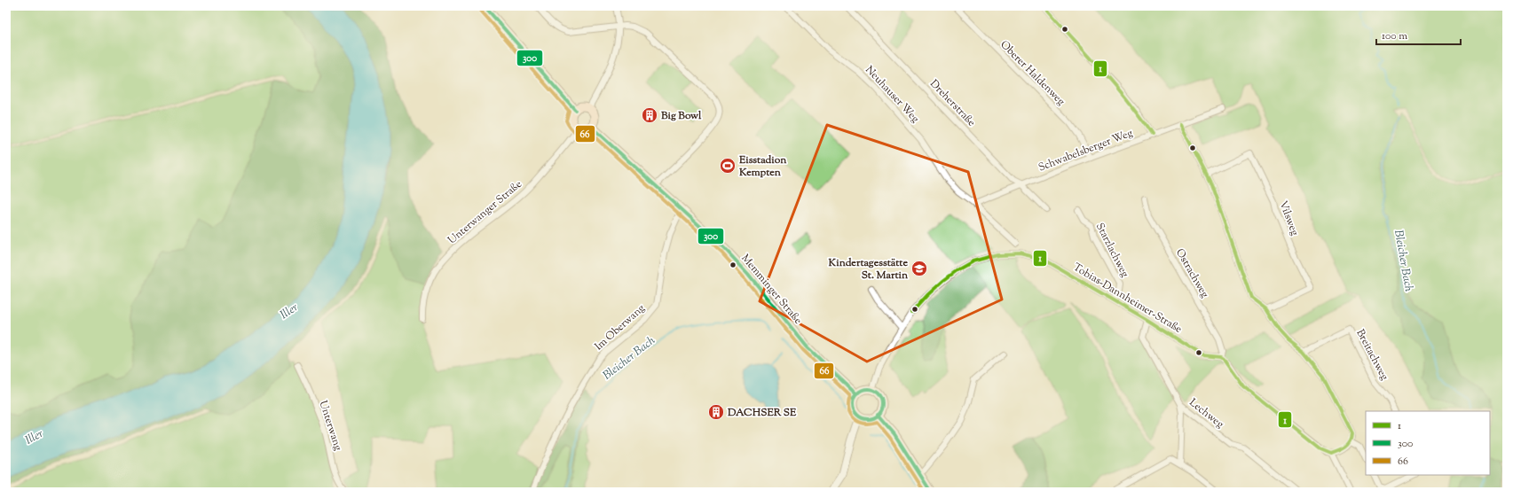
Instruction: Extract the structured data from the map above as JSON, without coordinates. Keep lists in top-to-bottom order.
{
  "streets": {
    "main road": ["Memminger Straße"],
    "street": [
      "Oberer Haldenweg",
      "Neuhauser Weg",
      "Dreherstraße",
      "Schwabelsberger Weg",
      "Unterwanger Straße",
      "Vilsweg",
      "Starzlachweg",
      "Ostrachweg",
      "Tobias-Dannheimer-Straße",
      "Im Oberwang",
      "Breitachweg",
      "Lechweg",
      "Unterwang"
    ]
  },
  "crossings": [
    ["Oberer Haldenweg", "Schwabelsberger Weg"],
    ["Neuhauser Weg", "Schwabelsberger Weg"],
    ["Dreherstraße", "Schwabelsberger Weg"],
    ["Unterwanger Straße", "Memminger Straße"],
    ["Starzlachweg", "Tobias-Dannheimer-Straße"],
    ["Ostrachweg", "Tobias-Dannheimer-Straße"],
    ["Memminger Straße", "Tobias-Dannheimer-Straße"],
    ["Memminger Straße", "Im Oberwang"],
    ["Tobias-Dannheimer-Straße", "Lechweg"]
  ],
  "water": ["Bleicher Bach", "Iller"],
  "places": {
    "building": ["Big Bowl", "DACHSER SE"],
    "sports": ["Eisstadion Kempten"],
    "school or university": ["Kindertagesstätte St. Martin"]
  },
  "lines": ["transit line 1", "transit line 300", "transit line 66"],
  "legend": ["1", "300", "66"],
  "scale_bar": "100 m"
}
